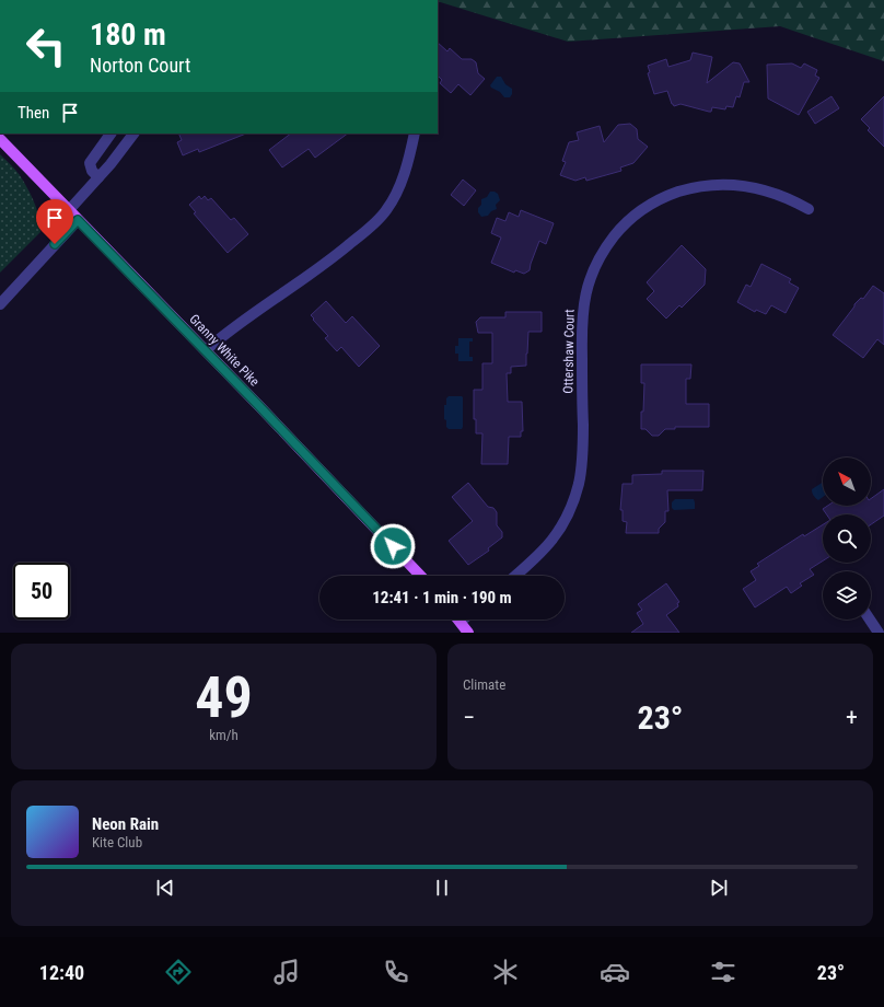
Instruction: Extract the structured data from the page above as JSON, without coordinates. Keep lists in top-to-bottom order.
{
  "streets": {
    "main road": ["Granny White Pike"],
    "street": ["Ottershaw Court"]
  },
  "north": "top left",
  "page": {
    "turn": ["180 m", "Norton Court"],
    "then": "Then",
    "limit": "50",
    "trip": "12:41 · 1 min · 190 m",
    "tile": [
      ["49", "km/h"],
      "Climate"
    ],
    "heat": ["−", "23°", "+"],
    "song": ["Neon Rain", "Kite Club"],
    "tabs": ["12:40", "23°"]
  }
}
